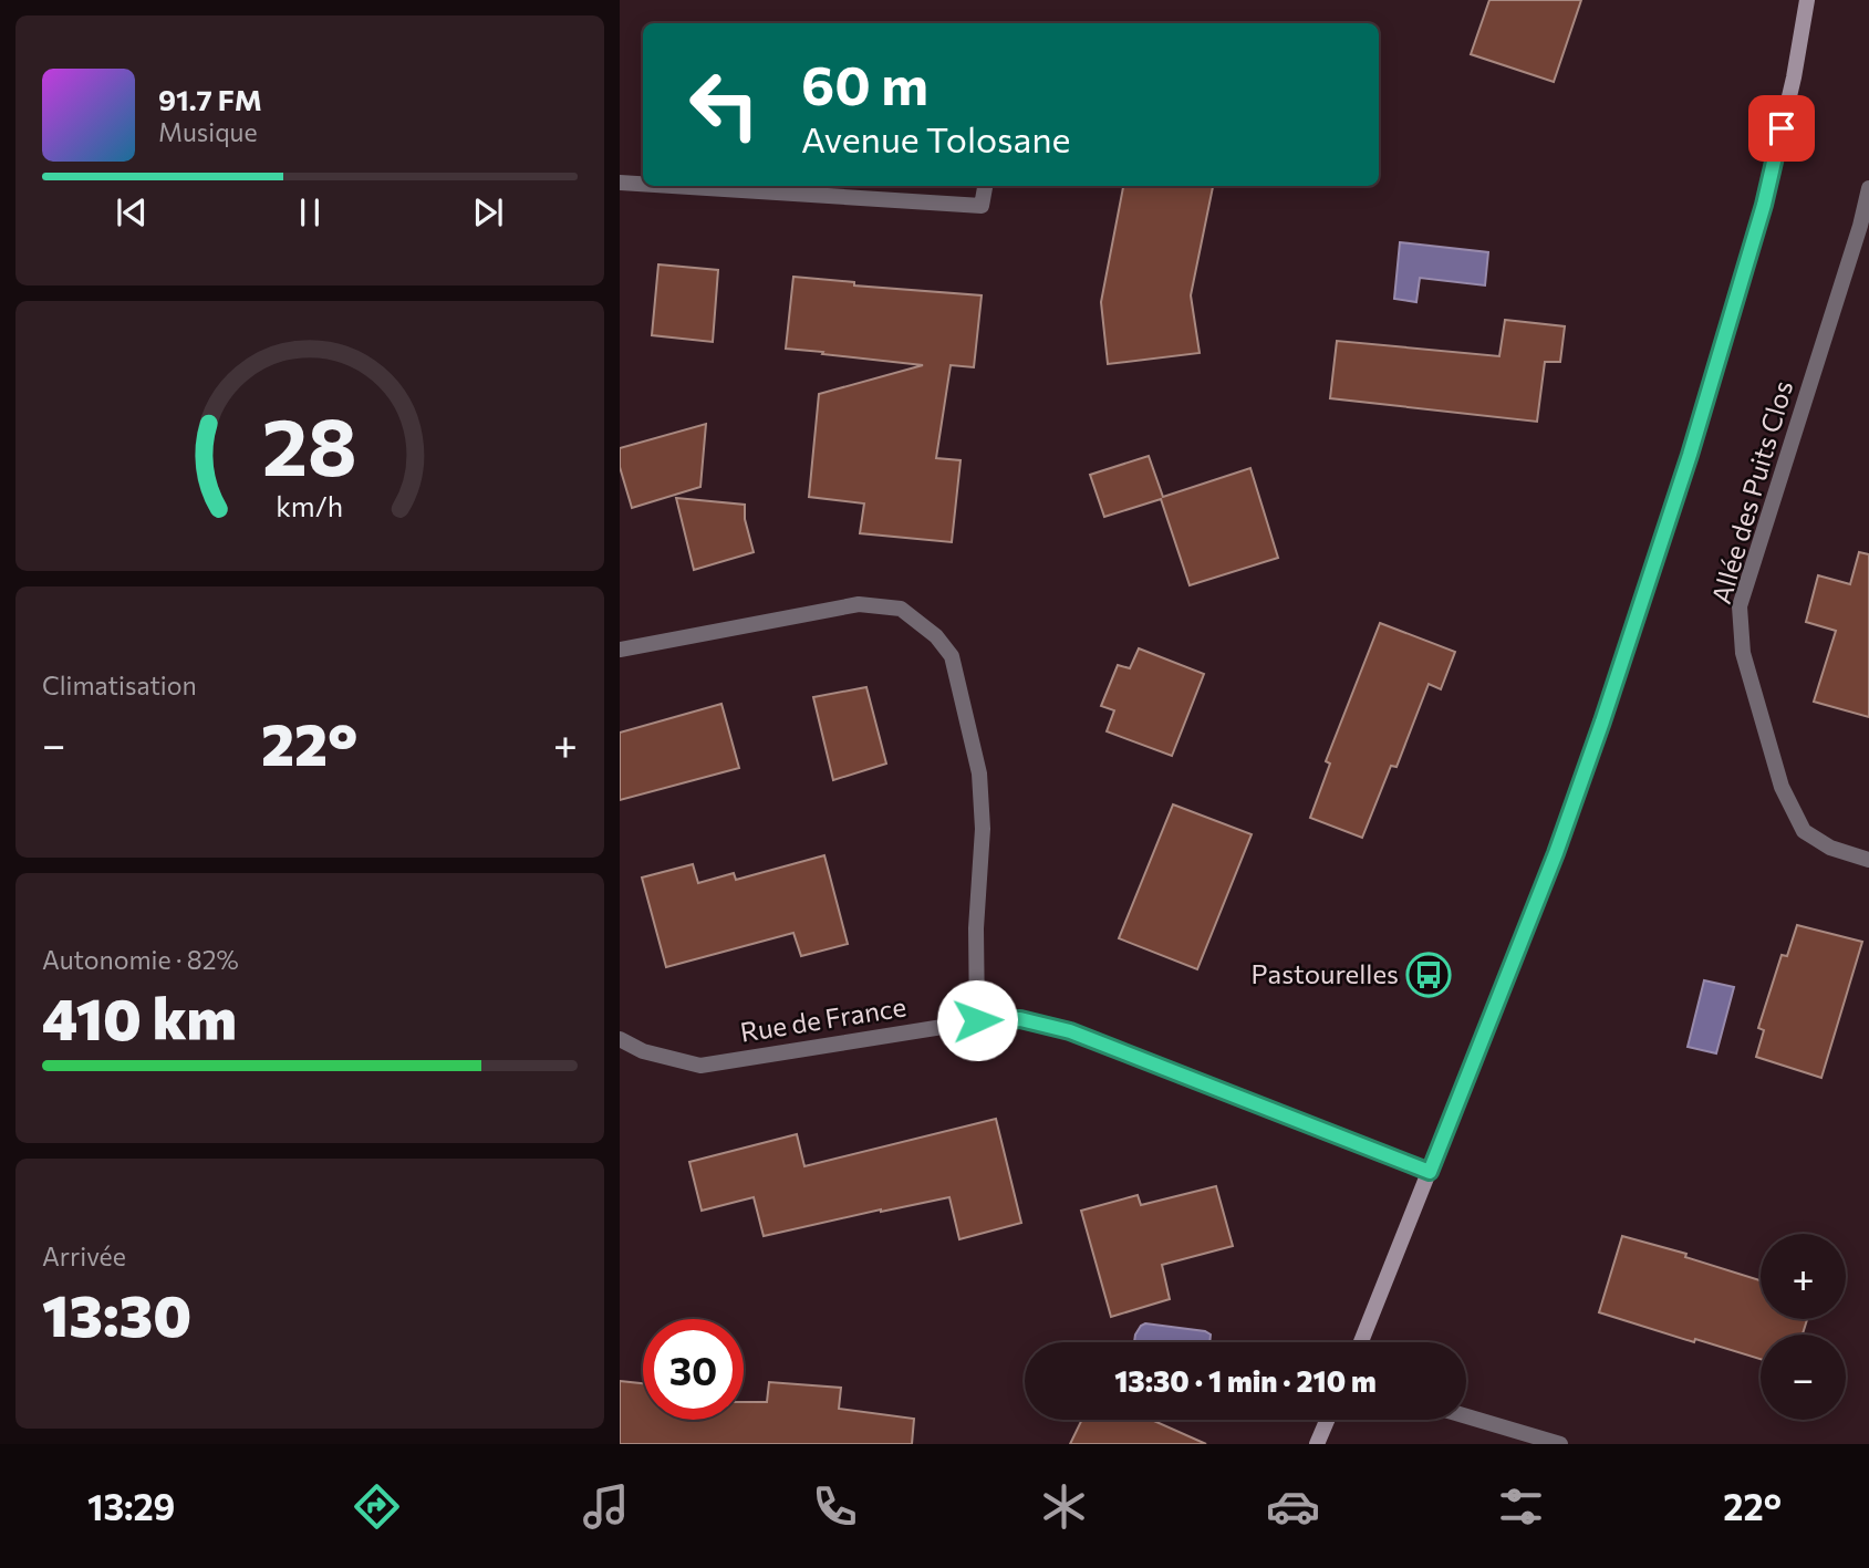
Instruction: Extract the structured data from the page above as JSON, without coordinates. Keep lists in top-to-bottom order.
{
  "streets": {
    "street": ["Allée des Puits Clos", "Rue de France"]
  },
  "places": {
    "bus stop": ["Pastourelles"]
  },
  "page": {
    "turn": ["60 m", "Avenue Tolosane"],
    "song": ["91.7 FM", "Musique"],
    "tile": [
      "Climatisation",
      ["Autonomie · 82%", "410 km"],
      ["Arrivée", "13:30"]
    ],
    "heat": ["−", "22°", "+"],
    "map_buttons": ["+", "−"],
    "limit": "30",
    "trip": "13:30 · 1 min · 210 m",
    "tabs": ["13:29", "22°"],
    "gauge": ["28", "km/h"]
  }
}
